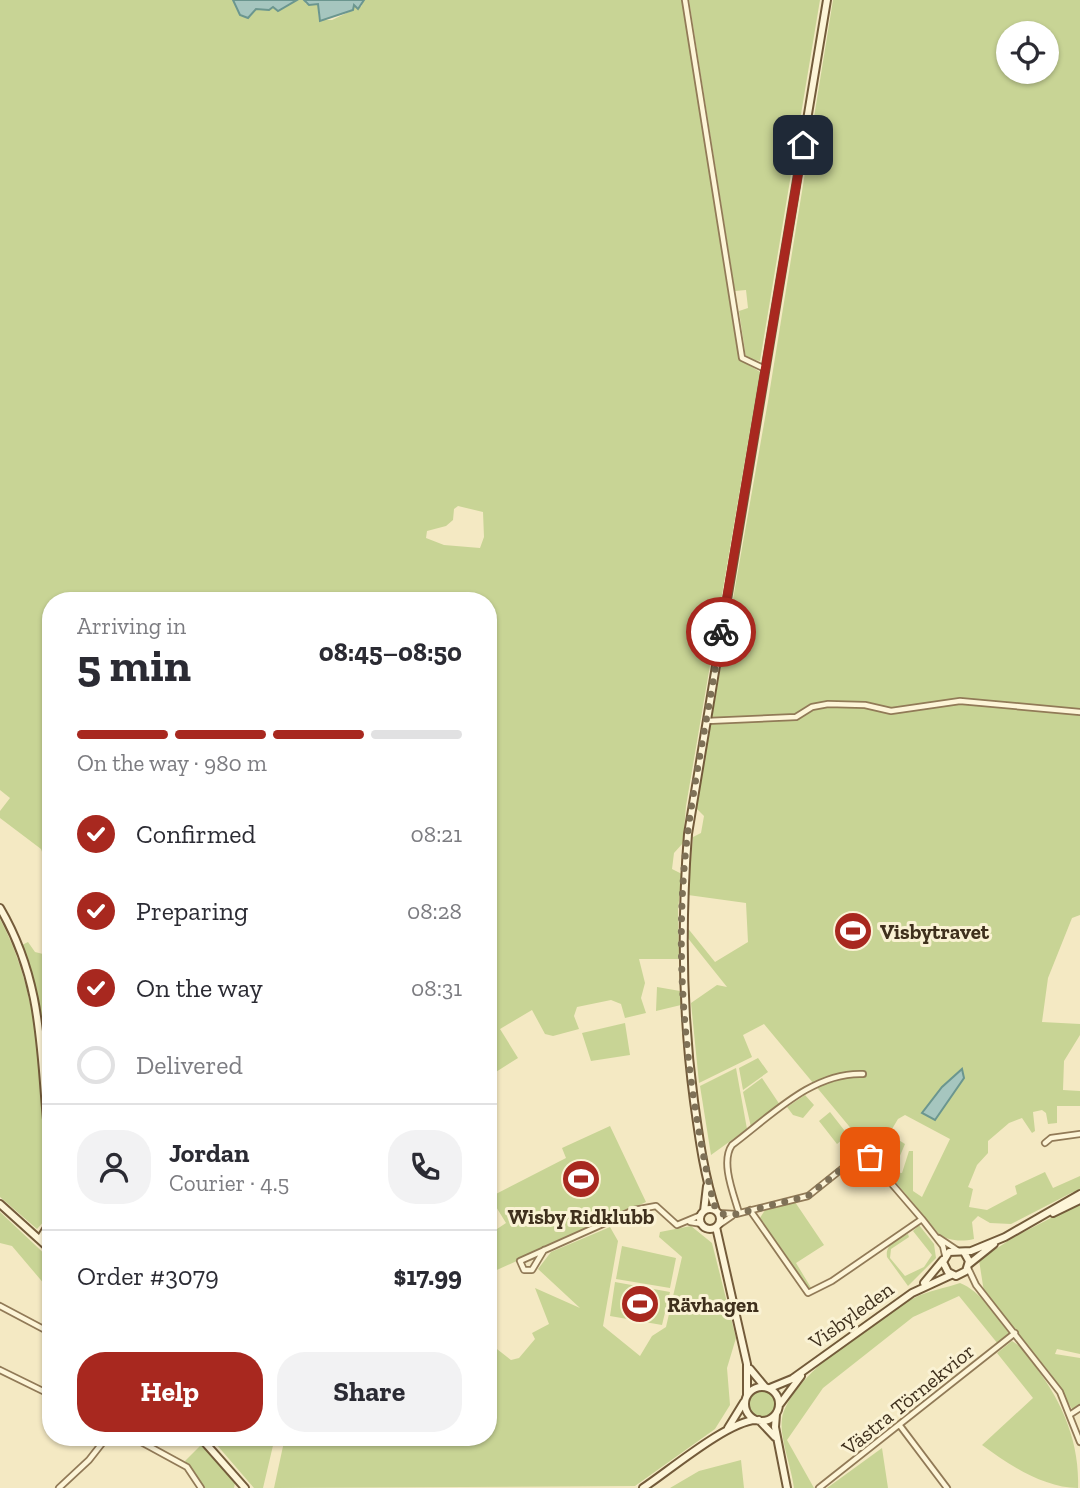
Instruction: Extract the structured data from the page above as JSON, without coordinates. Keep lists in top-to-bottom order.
{
  "streets": {
    "main road": ["Visbyleden"],
    "street": ["Västra Törnekvior"]
  },
  "places": {
    "sports": ["Visbytravet", "Wisby Ridklubb", "Rävhagen"]
  },
  "page": {
    "heading": ["5 min", "Arriving in", "08:45–08:50"],
    "panel": [
      "Jordan",
      "Courier · 4.5",
      "Order #3079",
      "$17.99"
    ],
    "bar": "On the way · 980 m",
    "list": [
      ["Confirmed", "08:21"],
      ["Preparing", "08:28"],
      ["On the way", "08:31"],
      "Delivered"
    ],
    "buttons": ["Help", "Share"]
  }
}
